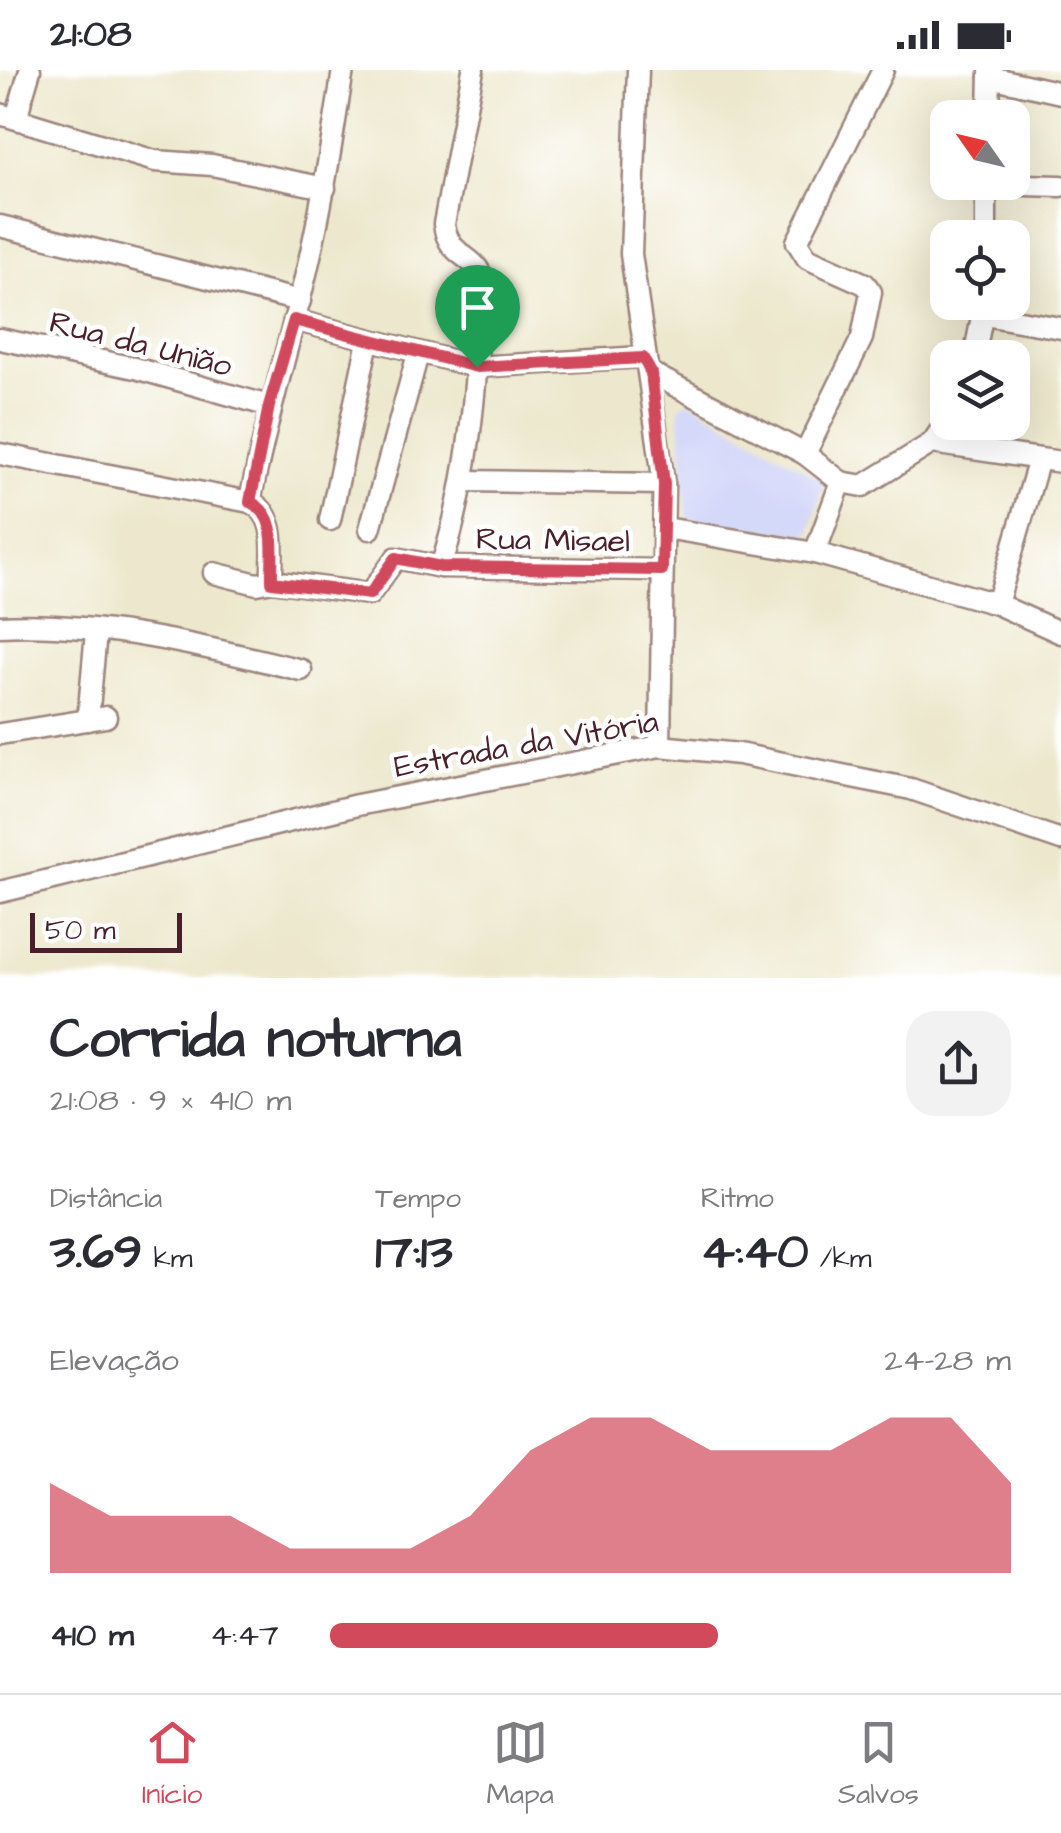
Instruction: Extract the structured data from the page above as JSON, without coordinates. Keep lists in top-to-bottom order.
{
  "streets": {
    "street": ["Rua da União", "Rua Misael", "Estrada da Vitória"]
  },
  "scale_bar": "50 m",
  "north": "top left",
  "page": {
    "status": "21:08",
    "scale": "50 m",
    "heading": ["Corrida noturna", "21:08 · 9 × 410 m"],
    "stats": [
      ["Distância", "3.69 km"],
      ["Tempo", "17:13"],
      ["Ritmo", "4:40 /km"]
    ],
    "chart": ["Elevação", "24–28 m"],
    "list": [
      {
        "name": "410 m",
        "note": "4:47"
      }
    ],
    "tabs": ["Início", "Mapa", "Salvos"]
  }
}
